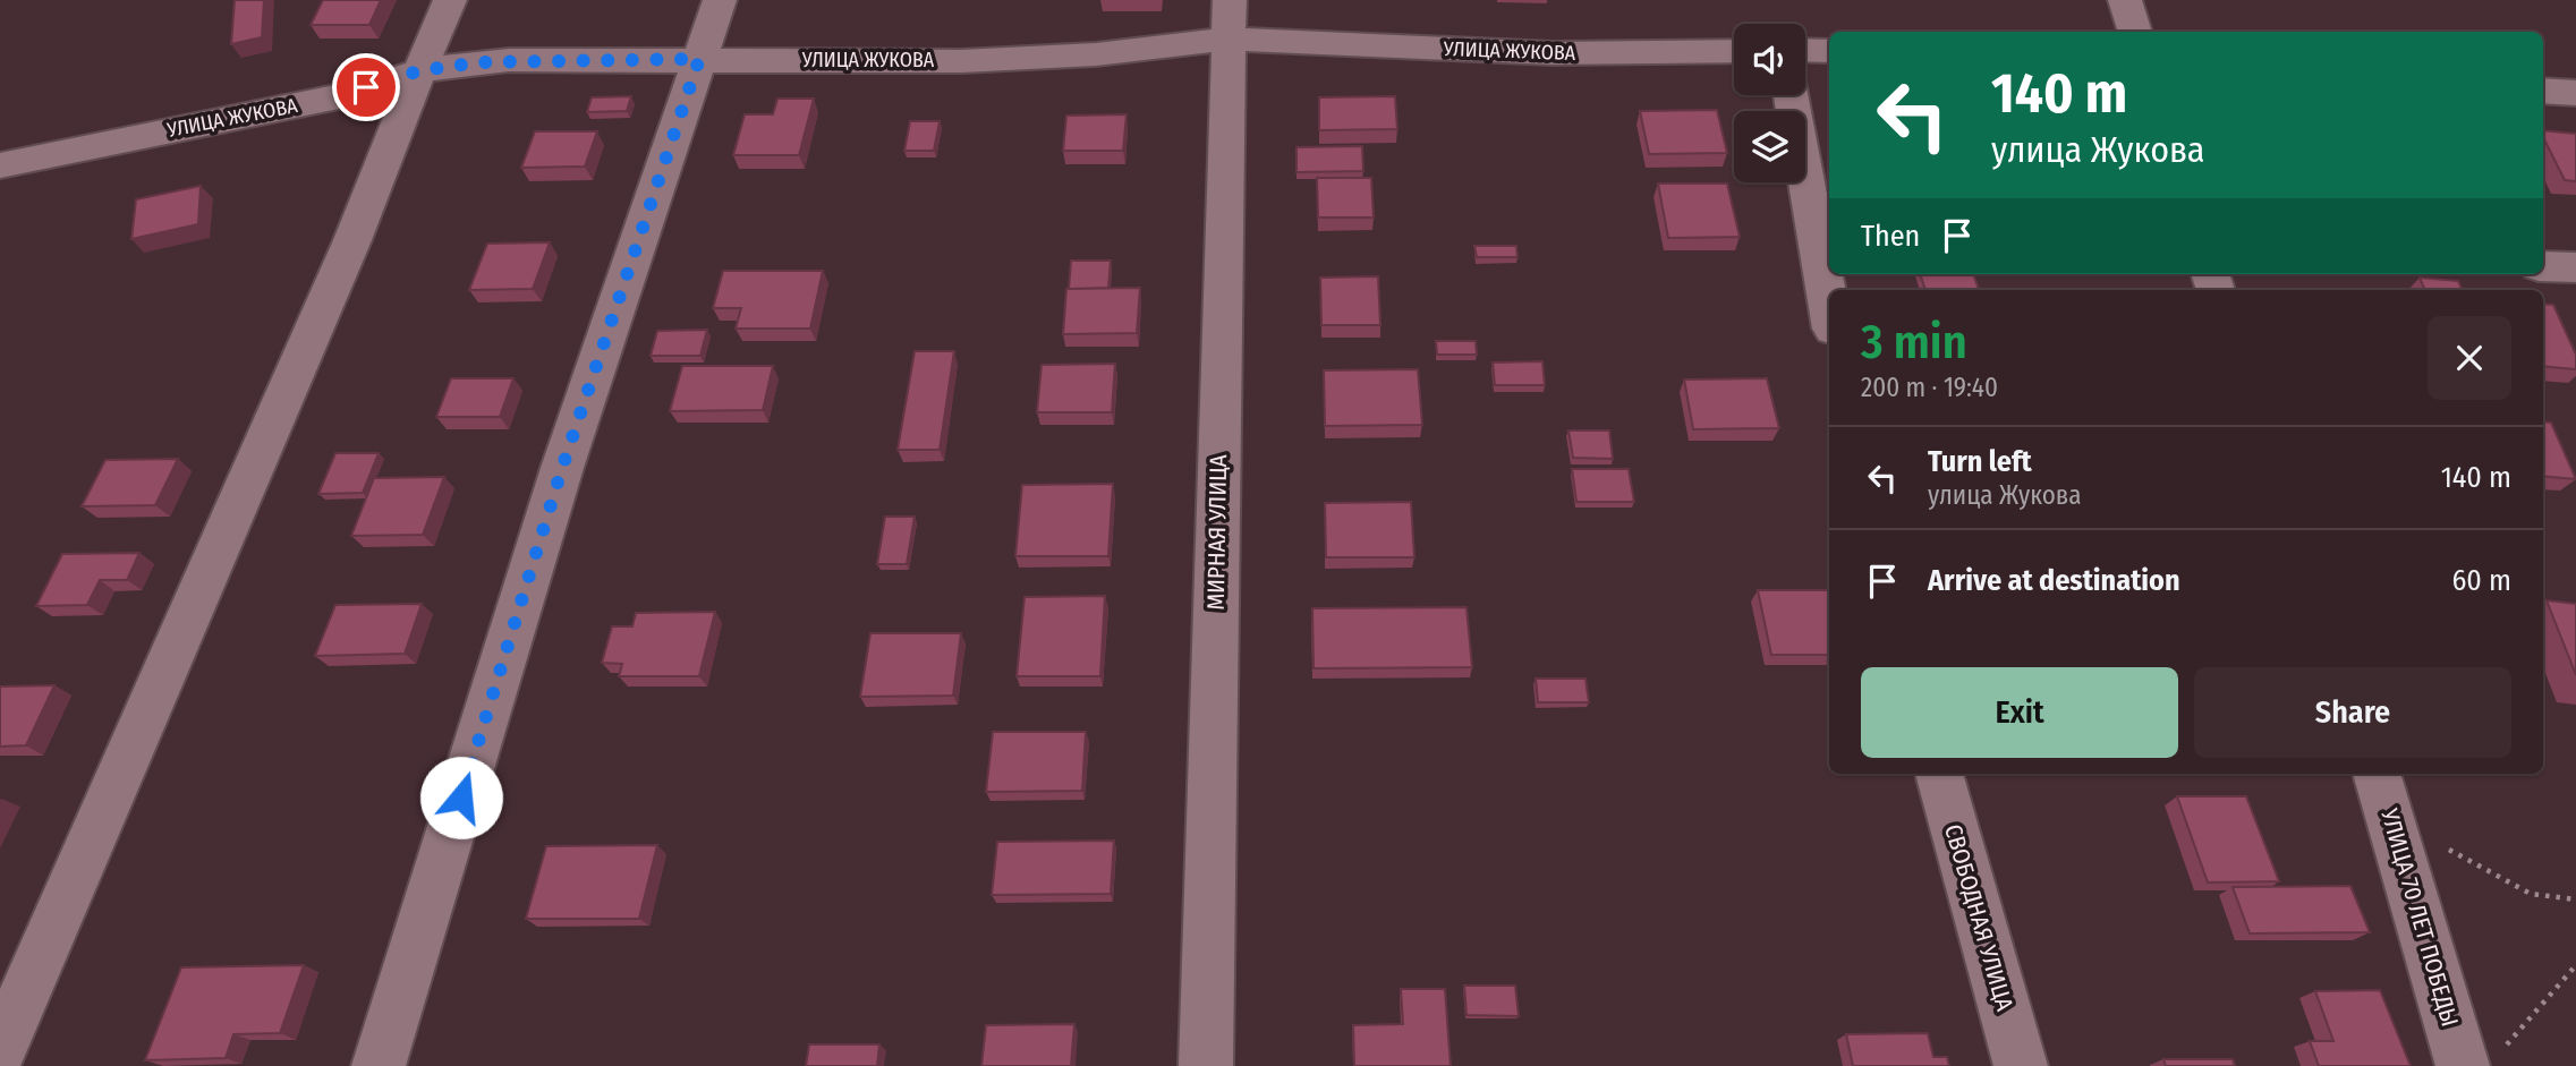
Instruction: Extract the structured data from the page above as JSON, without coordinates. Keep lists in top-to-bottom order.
{
  "streets": {
    "street": [
      "УЛИЦА ЖУКОВА",
      "МИРНАЯ УЛИЦА",
      "СВОБОДНАЯ УЛИЦА",
      "УЛИЦА 70 ЛЕТ ПОБЕДЫ"
    ]
  },
  "crossings": [
    ["УЛИЦА ЖУКОВА", "МИРНАЯ УЛИЦА"]
  ],
  "page": {
    "turn": ["140 m", "улица Жукова"],
    "then": "Then",
    "heading": ["3 min", "200 m · 19:40"],
    "list": [
      {
        "name": "Turn left",
        "note": "улица Жукова",
        "value": "140 m"
      },
      {
        "name": "Arrive at destination",
        "value": "60 m"
      }
    ],
    "buttons": ["Exit", "Share"]
  }
}
